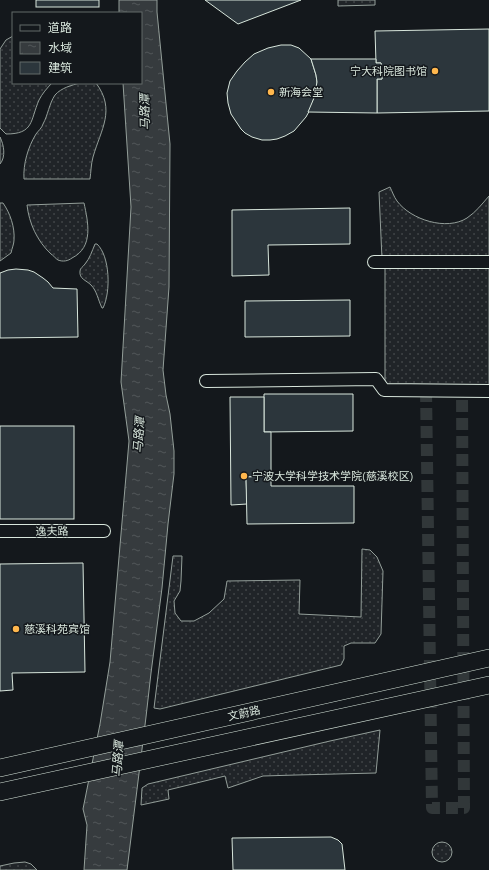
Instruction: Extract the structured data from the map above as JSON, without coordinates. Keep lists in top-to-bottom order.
{
  "streets": {
    "main road": ["文蔚路"],
    "street": ["逸夫路"]
  },
  "water": ["马路潭"],
  "places": [
    "宁大科院图书馆",
    "新海会堂",
    "宁波大学科学技术学院(慈溪校区)",
    "慈溪科苑宾馆"
  ],
  "legend": ["道路", "水域", "建筑"]
}
